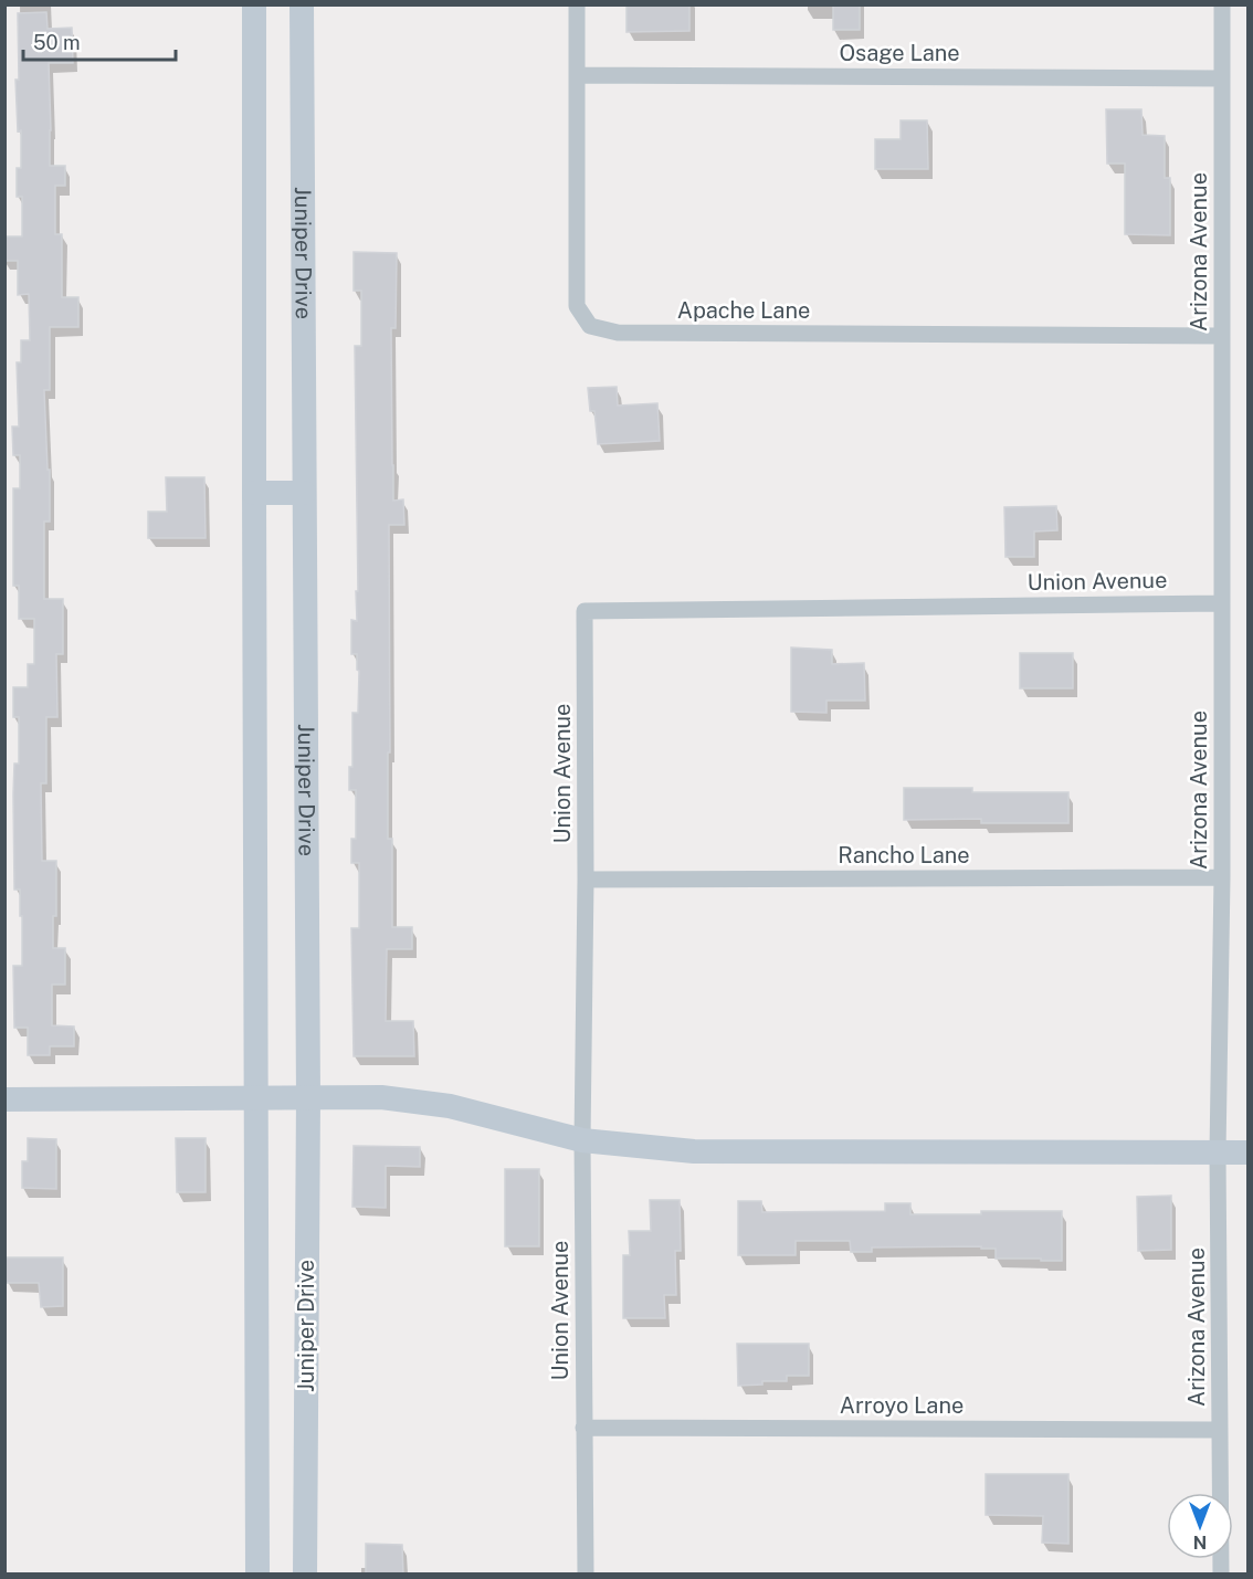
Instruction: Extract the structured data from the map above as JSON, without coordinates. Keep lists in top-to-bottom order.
{
  "streets": {
    "street": [
      "Osage Lane",
      "Arizona Avenue",
      "Juniper Drive",
      "Apache Lane",
      "Union Avenue",
      "Rancho Lane",
      "Arroyo Lane"
    ]
  },
  "crossings": [
    ["Osage Lane", "Arizona Avenue"],
    ["Osage Lane", "Apache Lane"],
    ["Arizona Avenue", "Apache Lane"],
    ["Arizona Avenue", "Union Avenue"],
    ["Arizona Avenue", "Rancho Lane"],
    ["Arizona Avenue", "Arroyo Lane"],
    ["Union Avenue", "Rancho Lane"],
    ["Union Avenue", "Arroyo Lane"]
  ],
  "scale_bar": "50 m",
  "north": "bottom"
}
